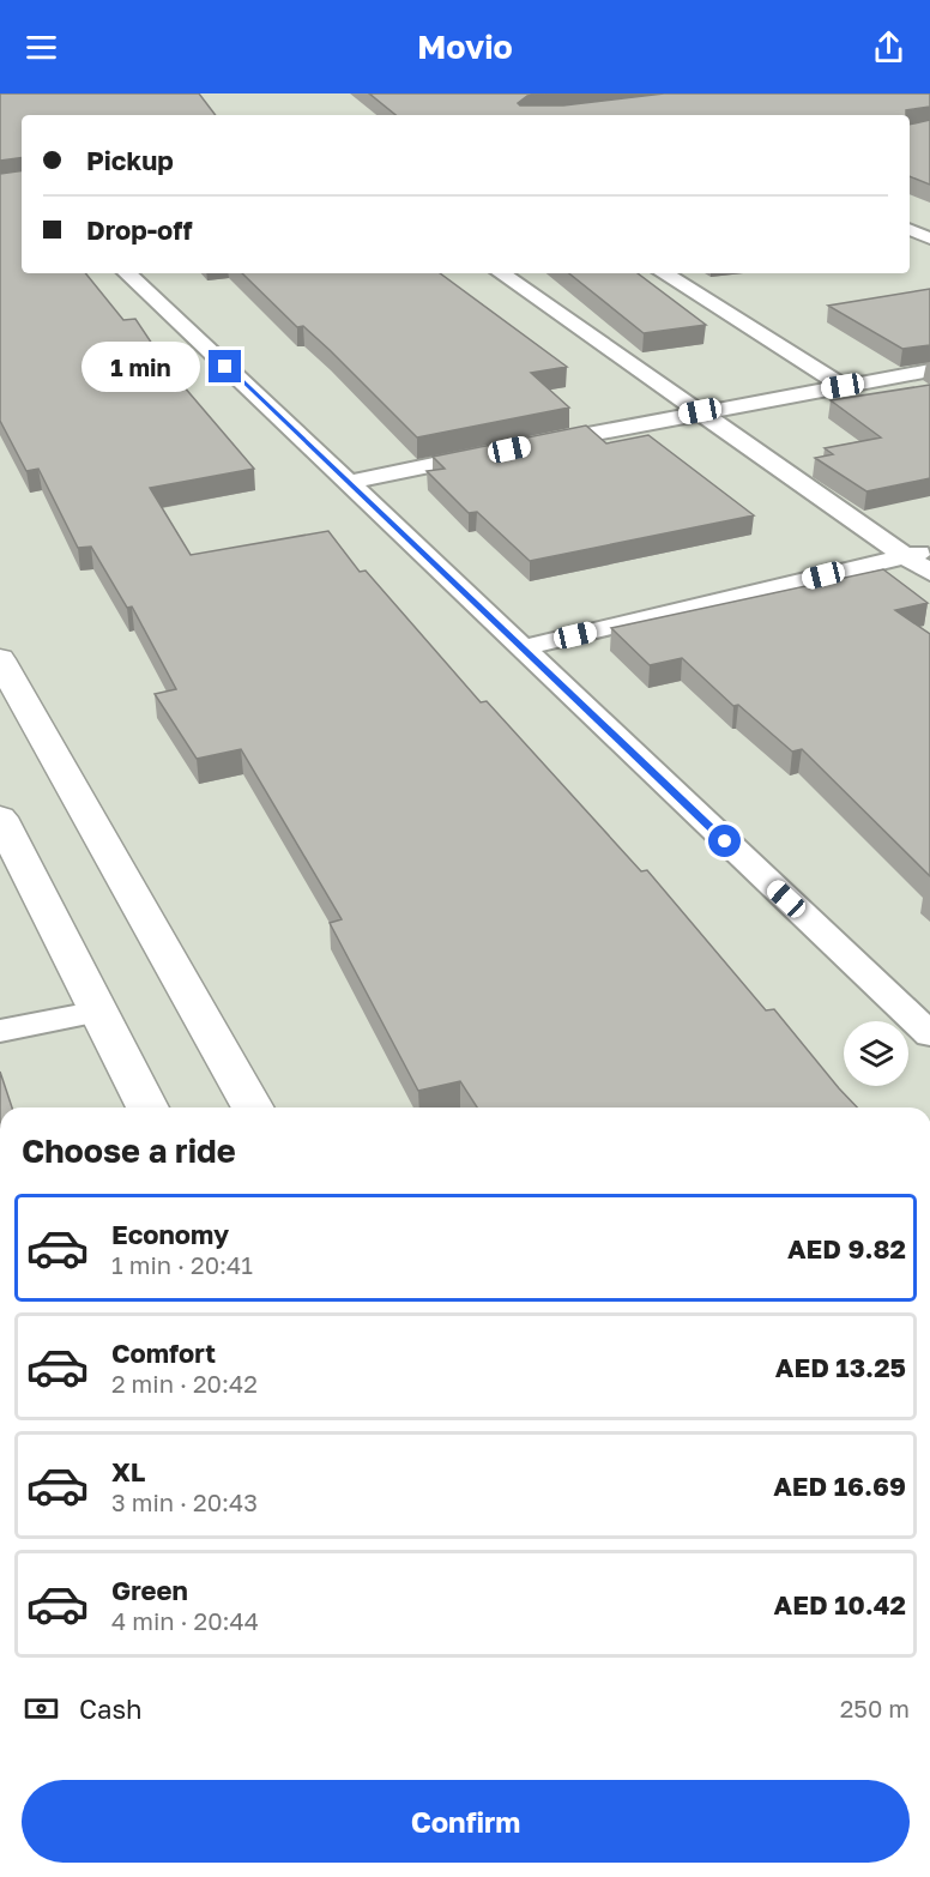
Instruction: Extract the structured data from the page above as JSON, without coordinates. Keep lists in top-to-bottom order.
{
  "page": {
    "header": "Movio",
    "banner": ["Pickup", "Drop-off"],
    "bubble": "1 min",
    "heading": "Choose a ride",
    "list": [
      {
        "name": "Economy",
        "note": "1 min · 20:41",
        "value": "AED 9.82"
      },
      {
        "name": "Comfort",
        "note": "2 min · 20:42",
        "value": "AED 13.25"
      },
      {
        "name": "XL",
        "note": "3 min · 20:43",
        "value": "AED 16.69"
      },
      {
        "name": "Green",
        "note": "4 min · 20:44",
        "value": "AED 10.42"
      }
    ],
    "pay": ["Cash", "250 m"],
    "buttons": "Confirm"
  }
}
